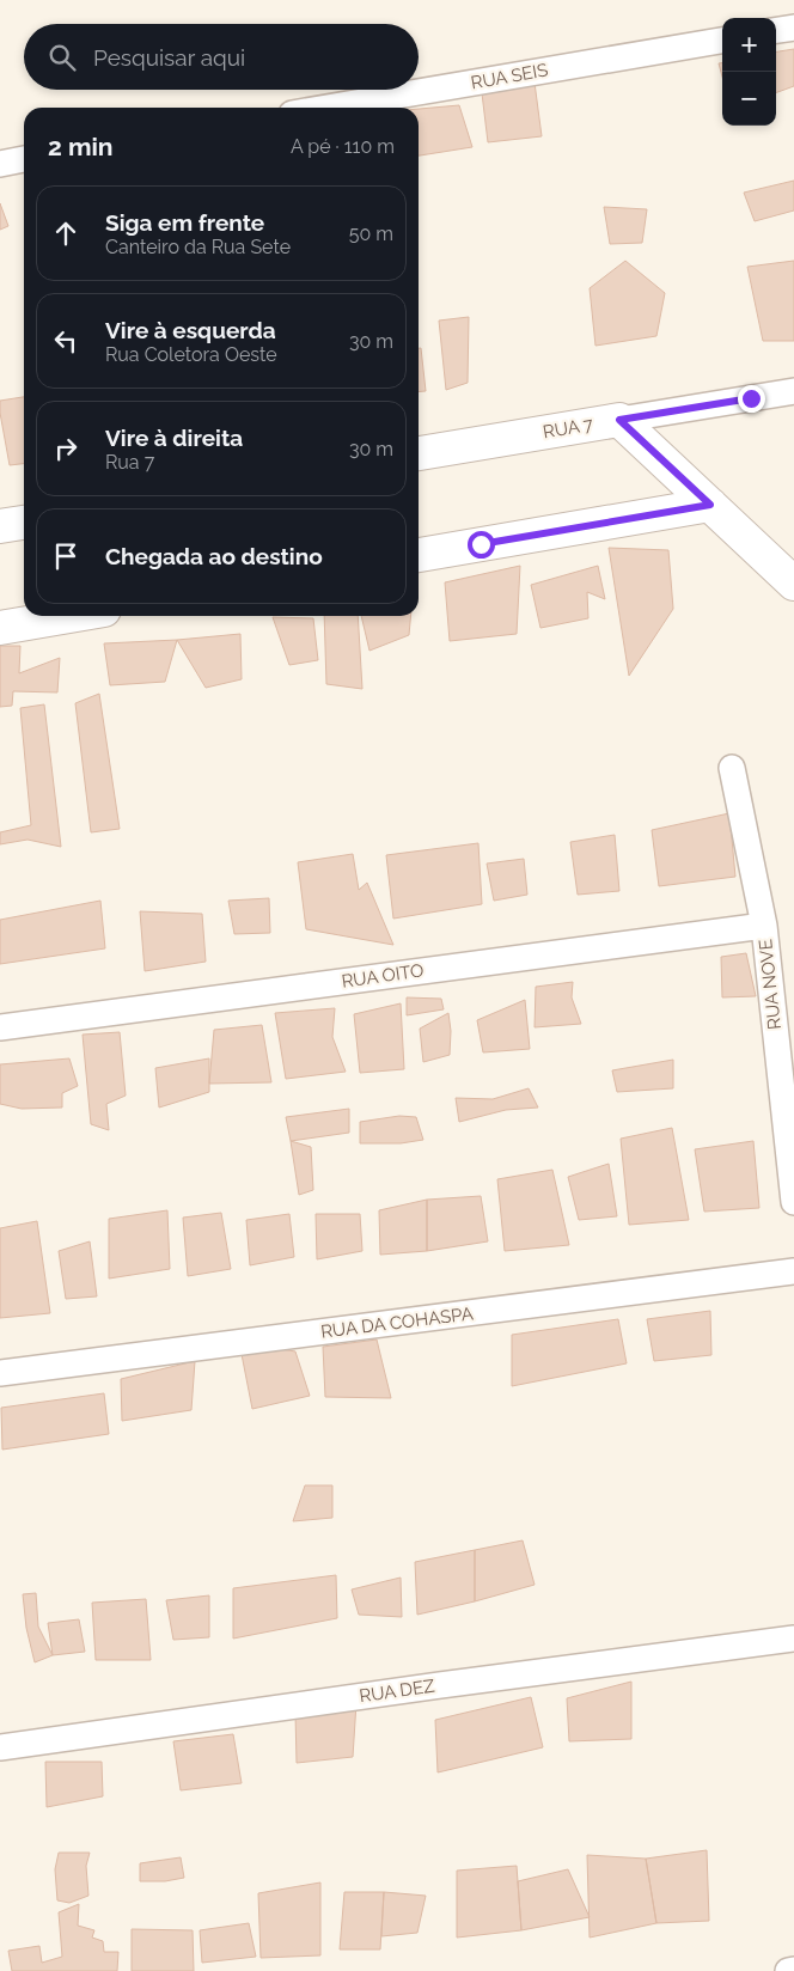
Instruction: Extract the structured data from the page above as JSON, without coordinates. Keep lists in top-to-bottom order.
{
  "streets": {
    "street": [
      "RUA SEIS",
      "RUA 7",
      "RUA OITO",
      "RUA NOVE",
      "RUA DA COHASPA",
      "RUA DEZ"
    ]
  },
  "crossings": [
    ["RUA OITO", "RUA NOVE"]
  ],
  "page": {
    "map_buttons": ["+", "−"],
    "search": "Pesquisar aqui",
    "heading": ["2 min", "A pé · 110 m"],
    "list": [
      ["Siga em frente", "Canteiro da Rua Sete", "50 m"],
      ["Vire à esquerda", "Rua Coletora Oeste", "30 m"],
      ["Vire à direita", "Rua 7", "30 m"],
      "Chegada ao destino"
    ]
  }
}
